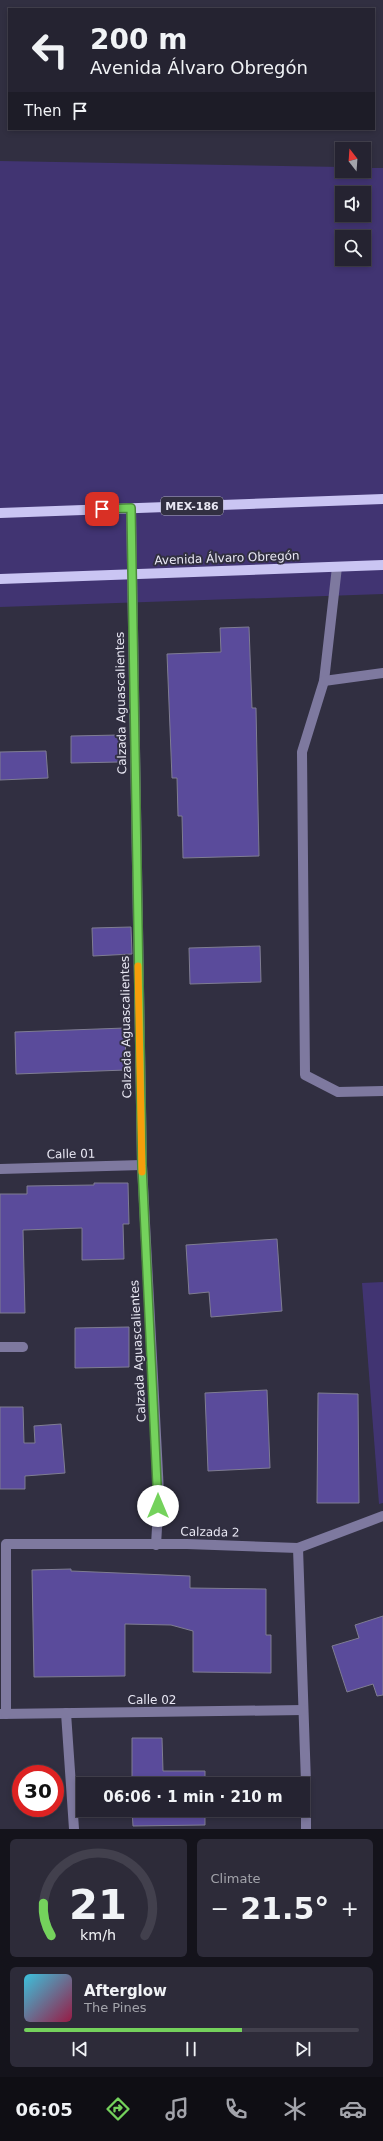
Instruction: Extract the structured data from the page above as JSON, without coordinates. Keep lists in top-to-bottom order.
{
  "streets": {
    "main road": ["MEX-186", "Avenida Álvaro Obregón"],
    "street": [
      "Calzada Aguascalientes",
      "Calle 01",
      "Calzada 2",
      "Calle 02"
    ]
  },
  "crossings": [
    ["MEX-186", "Calzada Aguascalientes"],
    ["Avenida Álvaro Obregón", "Calzada Aguascalientes"],
    ["Calzada Aguascalientes", "Calle 01"],
    ["Calzada Aguascalientes", "Calzada 2"],
    ["Calzada 2", "Calle 02"]
  ],
  "north": "top",
  "page": {
    "turn": ["200 m", "Avenida Álvaro Obregón"],
    "then": "Then",
    "limit": "30",
    "trip": "06:06 · 1 min · 210 m",
    "tile": "Climate",
    "heat": ["−", "21.5°", "+"],
    "song": ["Afterglow", "The Pines"],
    "tabs": "06:05",
    "gauge": ["21", "km/h"]
  }
}
